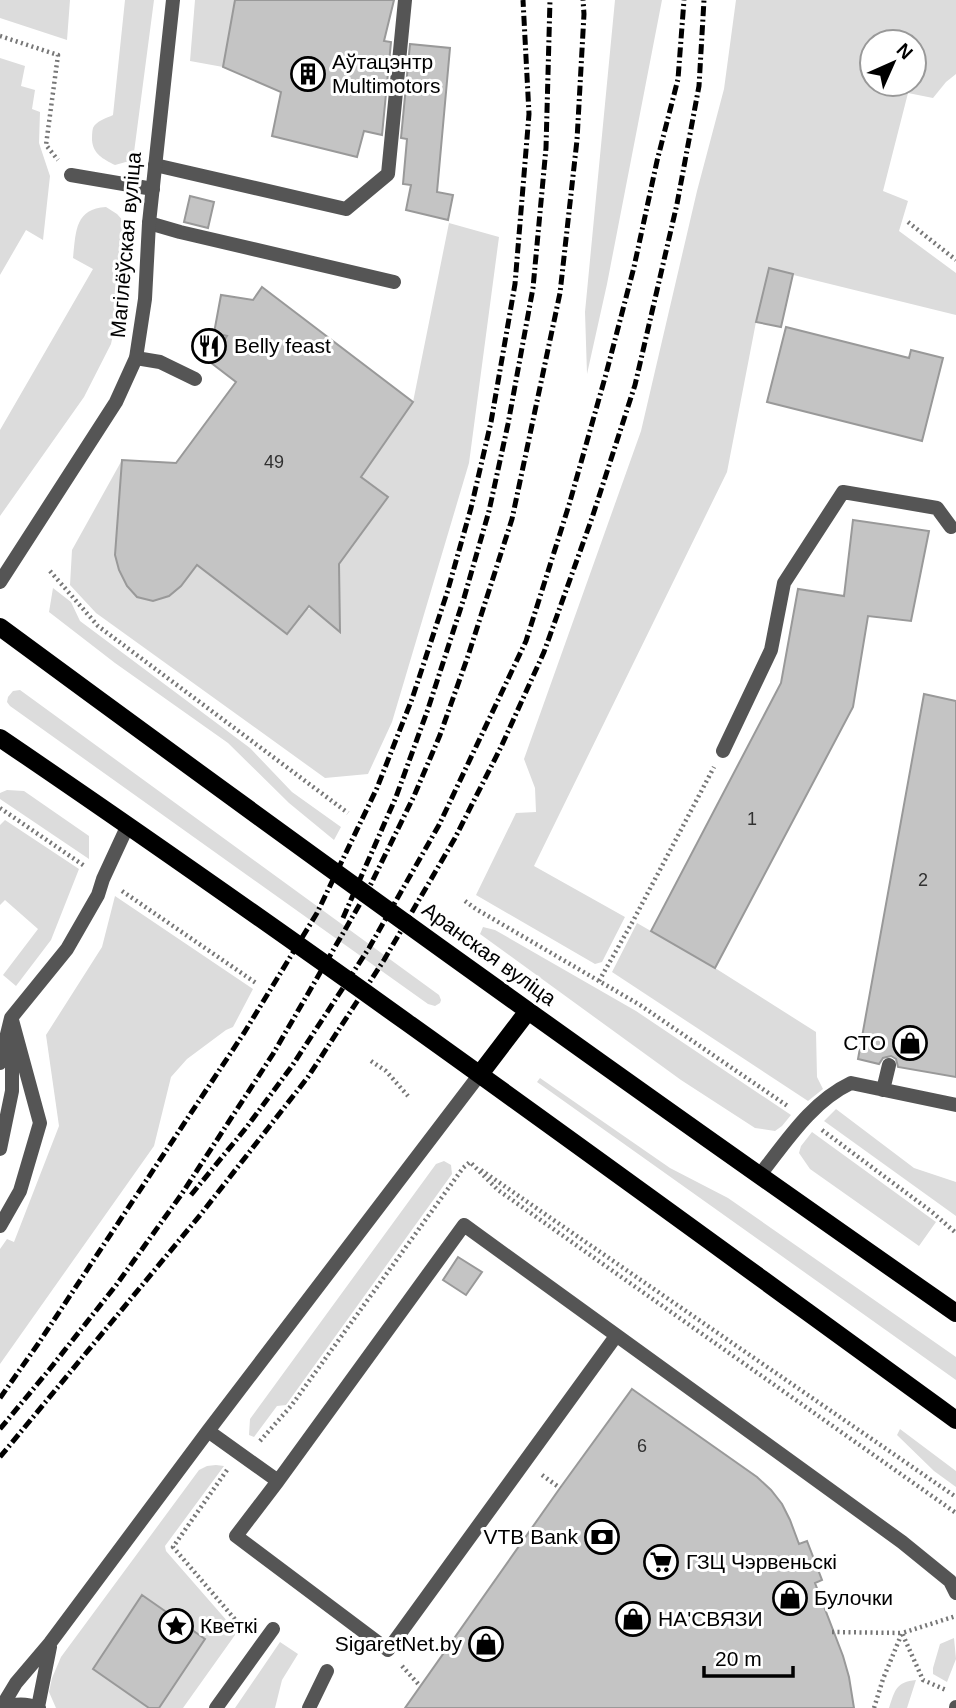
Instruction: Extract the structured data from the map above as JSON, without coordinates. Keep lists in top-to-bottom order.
{
  "streets": {
    "main road": ["Аранская вуліца"],
    "street": ["Магілёўская вуліца"]
  },
  "places": {
    "building": ["Аўтацэнтр Multimotors"],
    "restaurant": ["Belly feast"],
    "shop": [
      "СТО",
      "Булочки",
      "НА'СВЯЗИ",
      "SigaretNet.by"
    ],
    "bank": ["VTB Bank"],
    "supermarket": ["ГЗЦ Чэрвеньскі"],
    "place": ["Кветкі"]
  },
  "house_numbers": [
    "49",
    "1",
    "2",
    "6"
  ],
  "scale_bar": "20 m",
  "north": "top right"
}
